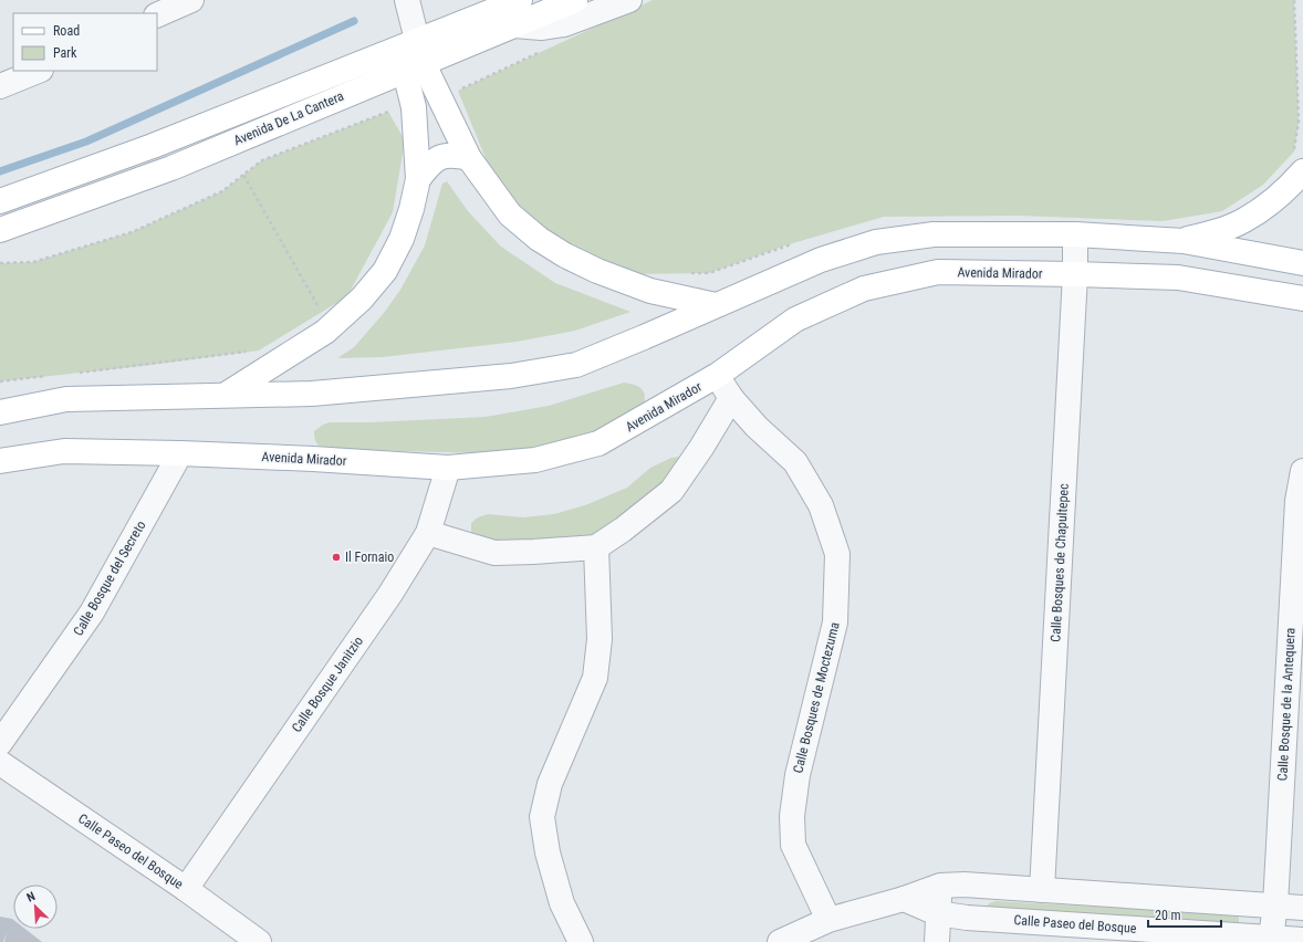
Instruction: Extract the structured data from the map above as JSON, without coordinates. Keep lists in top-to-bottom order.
{
  "streets": {
    "main road": ["Avenida De La Cantera", "Avenida Mirador"],
    "street": [
      "Calle Bosques de Chapultepec",
      "Calle Bosque del Secreto",
      "Calle Bosque Janitzio",
      "Calle Bosques de Moctezuma",
      "Calle Bosque de la Antequera",
      "Calle Paseo del Bosque"
    ]
  },
  "crossings": [
    ["Avenida Mirador", "Calle Bosques de Chapultepec"],
    ["Avenida Mirador", "Calle Bosque del Secreto"],
    ["Avenida Mirador", "Calle Bosque Janitzio"],
    ["Avenida Mirador", "Calle Bosques de Moctezuma"],
    ["Calle Bosque Janitzio", "Calle Paseo del Bosque"],
    ["Calle Bosque de la Antequera", "Calle Paseo del Bosque"]
  ],
  "places": ["Il Fornaio"],
  "legend": ["Road", "Park"],
  "scale_bar": "20 m",
  "north": "top left"
}
